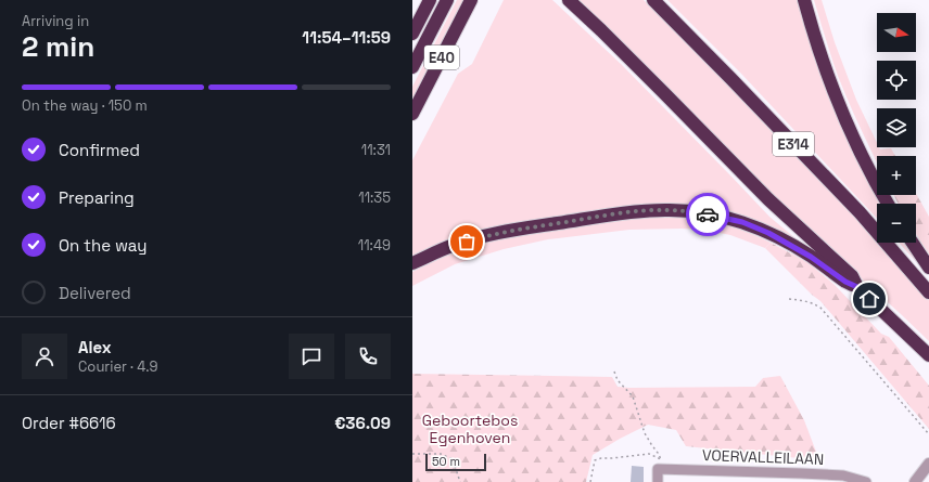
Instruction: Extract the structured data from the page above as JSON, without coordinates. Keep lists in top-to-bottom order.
{
  "streets": {
    "highway": ["E40", "E314"],
    "street": ["VOERVALLEILAAN"]
  },
  "parks": ["Geboortebos Egenhoven"],
  "scale_bar": "50 m",
  "north": "right",
  "page": {
    "heading": ["2 min", "Arriving in", "11:54–11:59"],
    "panel": [
      "Alex",
      "Courier · 4.9",
      "Order #6616",
      "€36.09"
    ],
    "map_buttons": ["+", "−"],
    "bar": "On the way · 150 m",
    "list": [
      ["Confirmed", "11:31"],
      ["Preparing", "11:35"],
      ["On the way", "11:49"],
      "Delivered"
    ],
    "scale": "50 m"
  }
}
